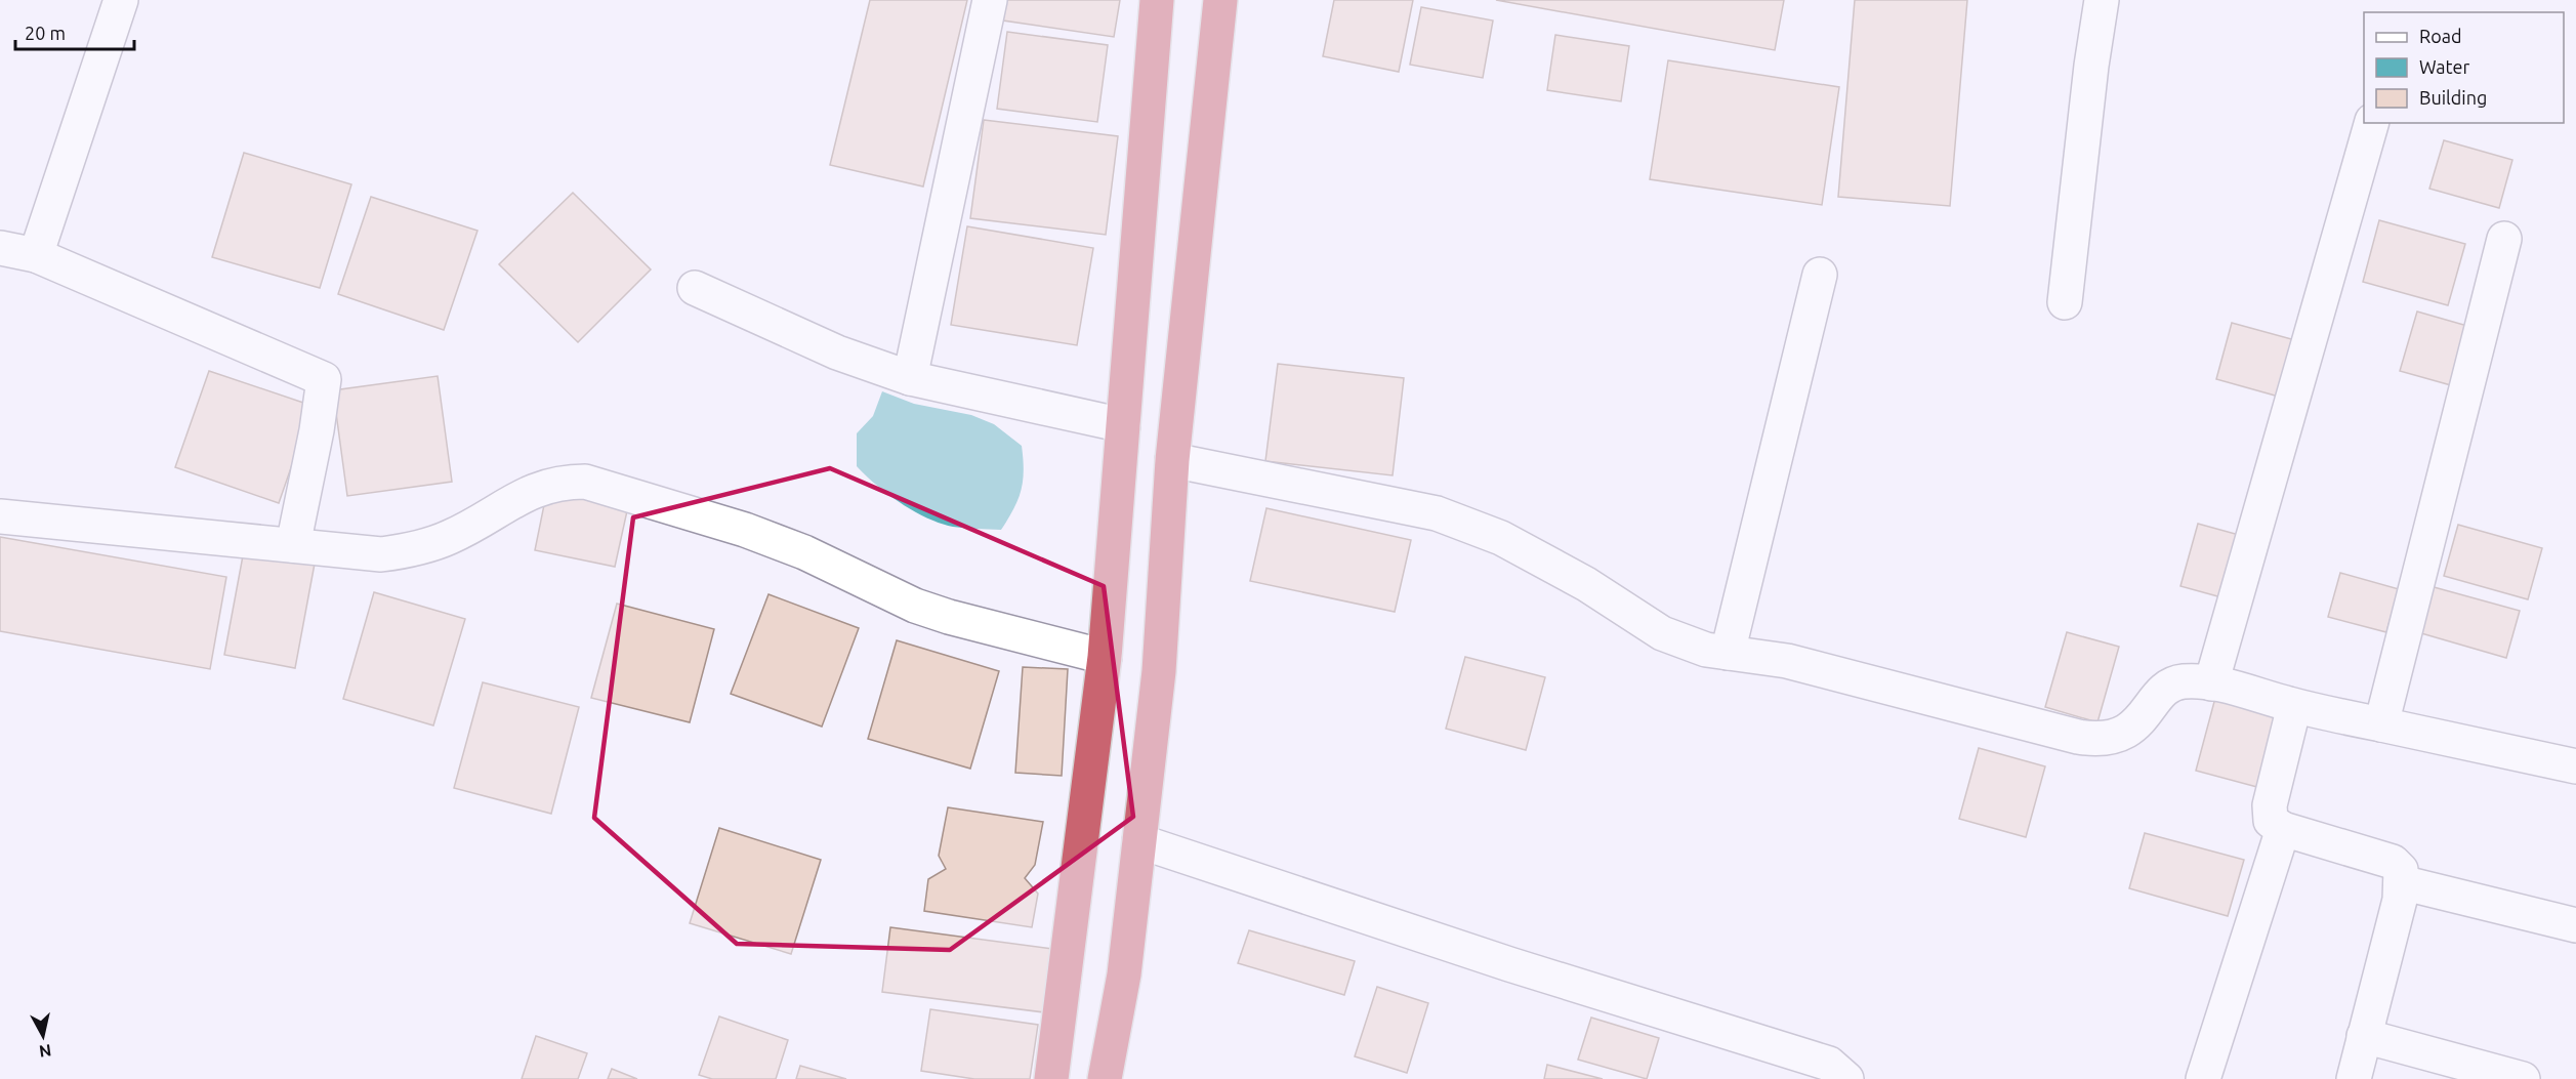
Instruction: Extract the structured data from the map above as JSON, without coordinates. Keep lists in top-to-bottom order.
{
  "legend": ["Road", "Water", "Building"],
  "scale_bar": "20 m",
  "north": "bottom"
}
